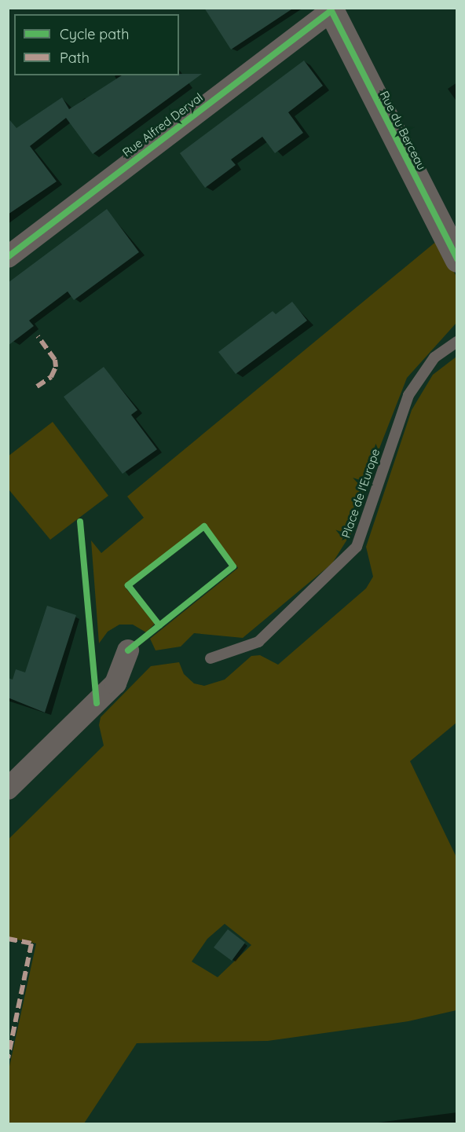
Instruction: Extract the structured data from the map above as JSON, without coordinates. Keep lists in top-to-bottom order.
{
  "streets": {
    "street": ["Rue Alfred Derval", "Rue du Berceau"],
    "lane": ["Place de l'Europe"]
  },
  "crossings": [
    ["Rue Alfred Derval", "Rue du Berceau"]
  ],
  "legend": ["Cycle path", "Path"]
}
